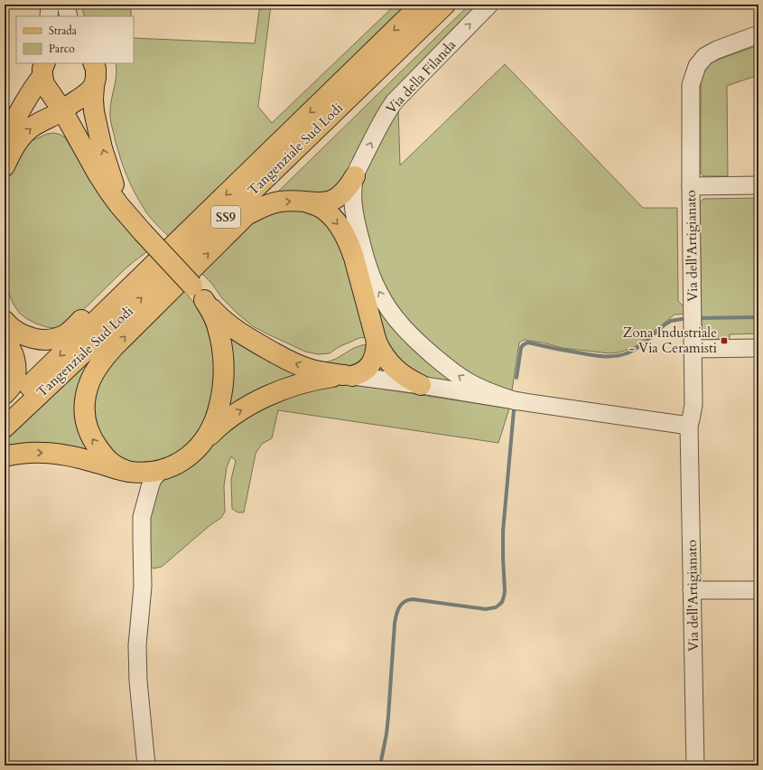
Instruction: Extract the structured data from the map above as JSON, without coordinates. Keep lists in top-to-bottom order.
{
  "streets": {
    "main road": ["Tangenziale Sud Lodi", "SS9"],
    "street": ["Via della Filanda", "Via dell'Artigianato"]
  },
  "one_way": ["Via della Filanda"],
  "places": {
    "transit": ["Zona Industriale - Via Ceramisti"]
  },
  "legend": ["Strada", "Parco"]
}
